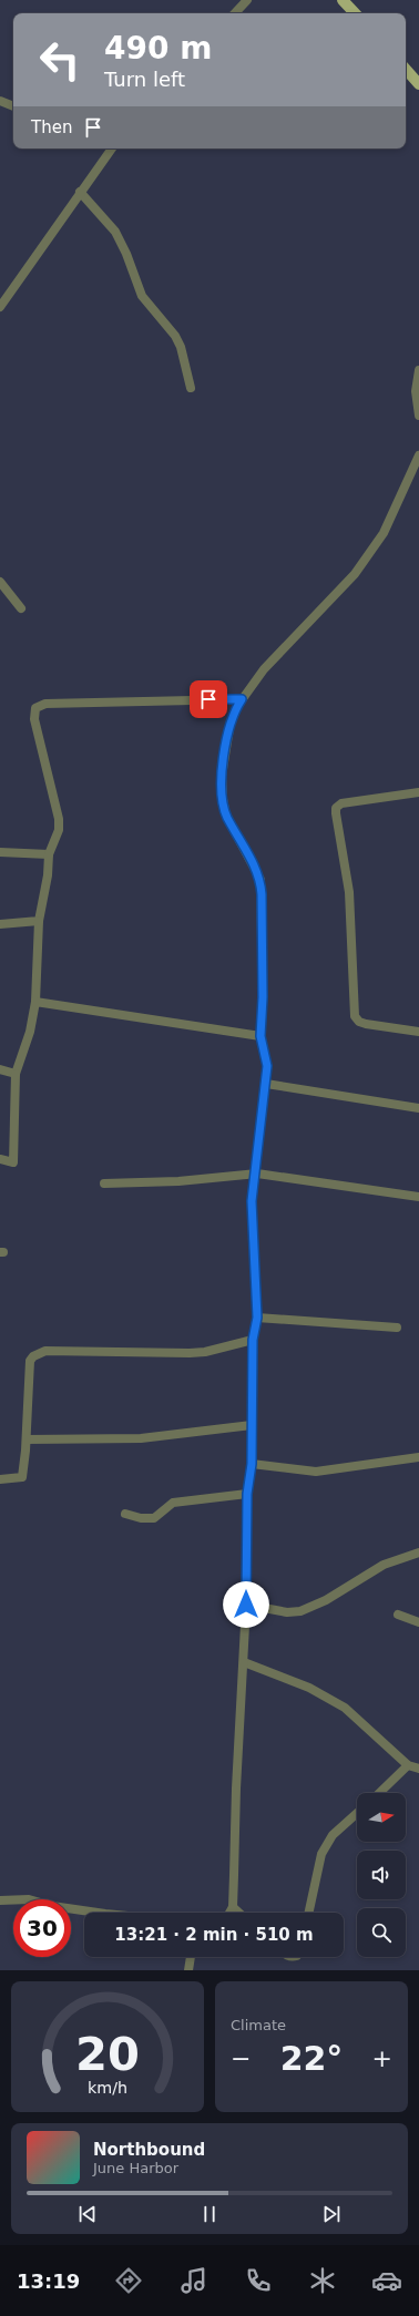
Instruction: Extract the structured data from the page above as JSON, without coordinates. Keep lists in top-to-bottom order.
{
  "north": "right",
  "page": {
    "turn": ["490 m", "Turn left"],
    "then": "Then",
    "limit": "30",
    "trip": "13:21 · 2 min · 510 m",
    "tile": "Climate",
    "heat": ["−", "22°", "+"],
    "song": ["Northbound", "June Harbor"],
    "tabs": "13:19",
    "gauge": ["20", "km/h"]
  }
}
